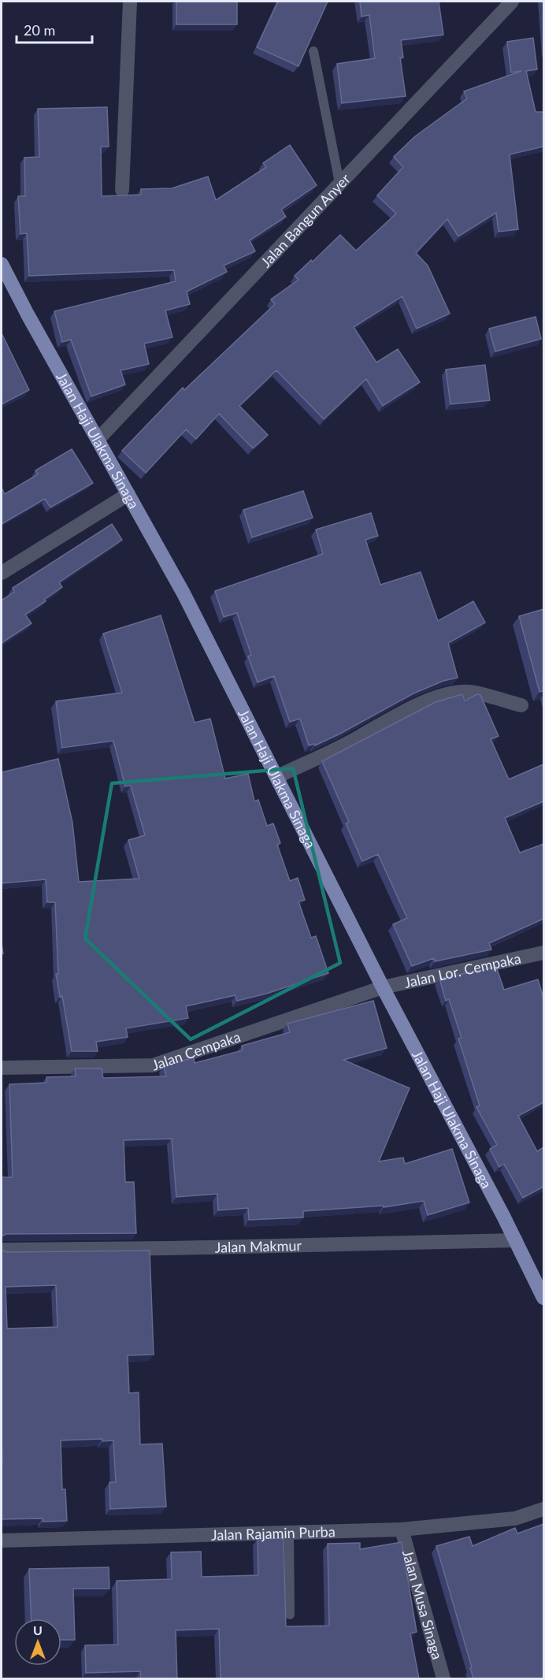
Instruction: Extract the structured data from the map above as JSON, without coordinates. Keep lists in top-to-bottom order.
{
  "streets": {
    "main road": ["Jalan Haji Ulakma Sinaga"],
    "street": [
      "Jalan Bangun Anyer",
      "Jalan Lor. Cempaka",
      "Jalan Cempaka",
      "Jalan Makmur",
      "Jalan Rajamin Purba",
      "Jalan Musa Sinaga"
    ]
  },
  "crossings": [
    ["Jalan Bangun Anyer", "Jalan Haji Ulakma Sinaga"],
    ["Jalan Haji Ulakma Sinaga", "Jalan Lor. Cempaka"],
    ["Jalan Haji Ulakma Sinaga", "Jalan Cempaka"],
    ["Jalan Haji Ulakma Sinaga", "Jalan Makmur"],
    ["Jalan Lor. Cempaka", "Jalan Cempaka"],
    ["Jalan Rajamin Purba", "Jalan Musa Sinaga"]
  ],
  "scale_bar": "20 m",
  "north": "top"
}
